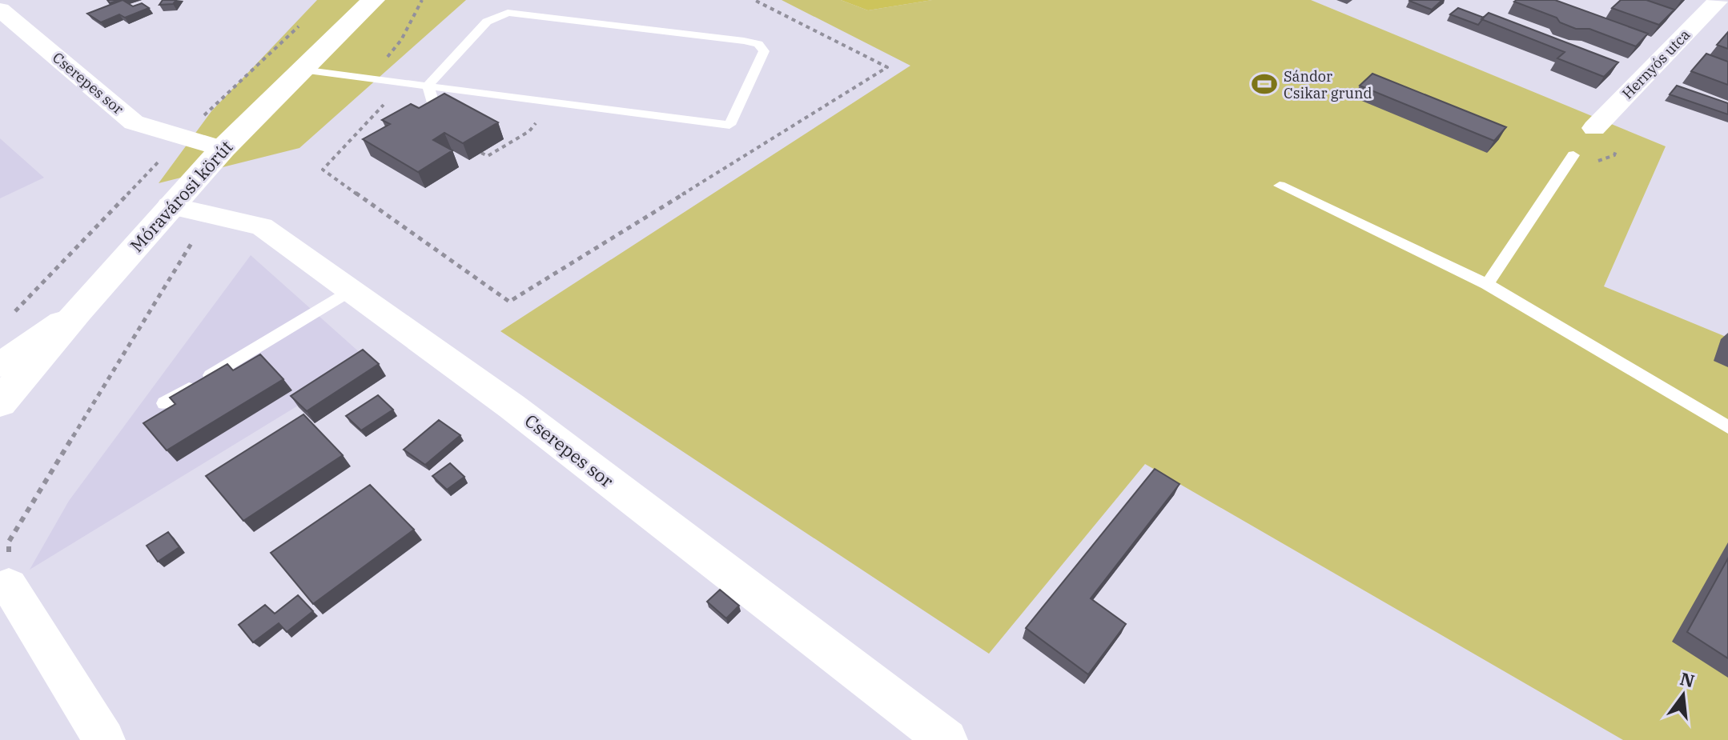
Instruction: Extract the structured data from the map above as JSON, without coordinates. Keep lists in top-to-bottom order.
{
  "streets": {
    "main road": ["Móravárosi körút"],
    "street": ["Hernyós utca", "Cserepes sor"]
  },
  "crossings": [
    ["Cserepes sor", "Móravárosi körút"]
  ],
  "places": {
    "sports": ["Sándor Csikar grund"]
  },
  "north": "top"
}
